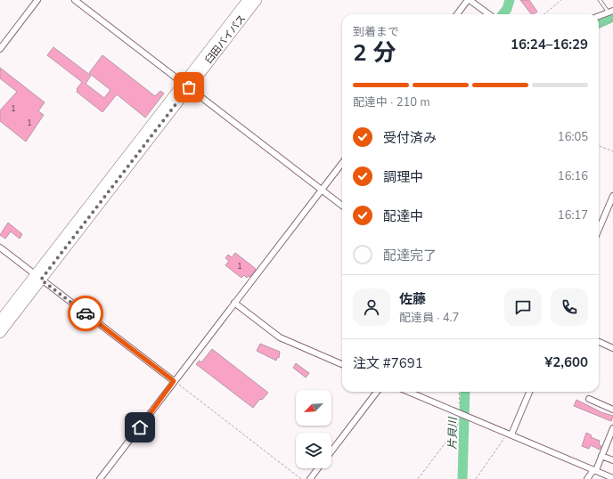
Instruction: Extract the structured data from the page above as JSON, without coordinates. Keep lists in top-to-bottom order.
{
  "streets": {
    "highway": ["臼田バイパス"]
  },
  "water": ["片貝川"],
  "house_numbers": ["1", "1", "1"],
  "north": "bottom left",
  "page": {
    "heading": ["2 分", "到着まで", "16:24–16:29"],
    "panel": [
      "佐藤",
      "配達員 · 4.7",
      "注文 #7691",
      "¥2,600"
    ],
    "bar": "配達中 · 210 m",
    "list": [
      ["受付済み", "16:05"],
      ["調理中", "16:16"],
      ["配達中", "16:17"],
      "配達完了"
    ]
  }
}
